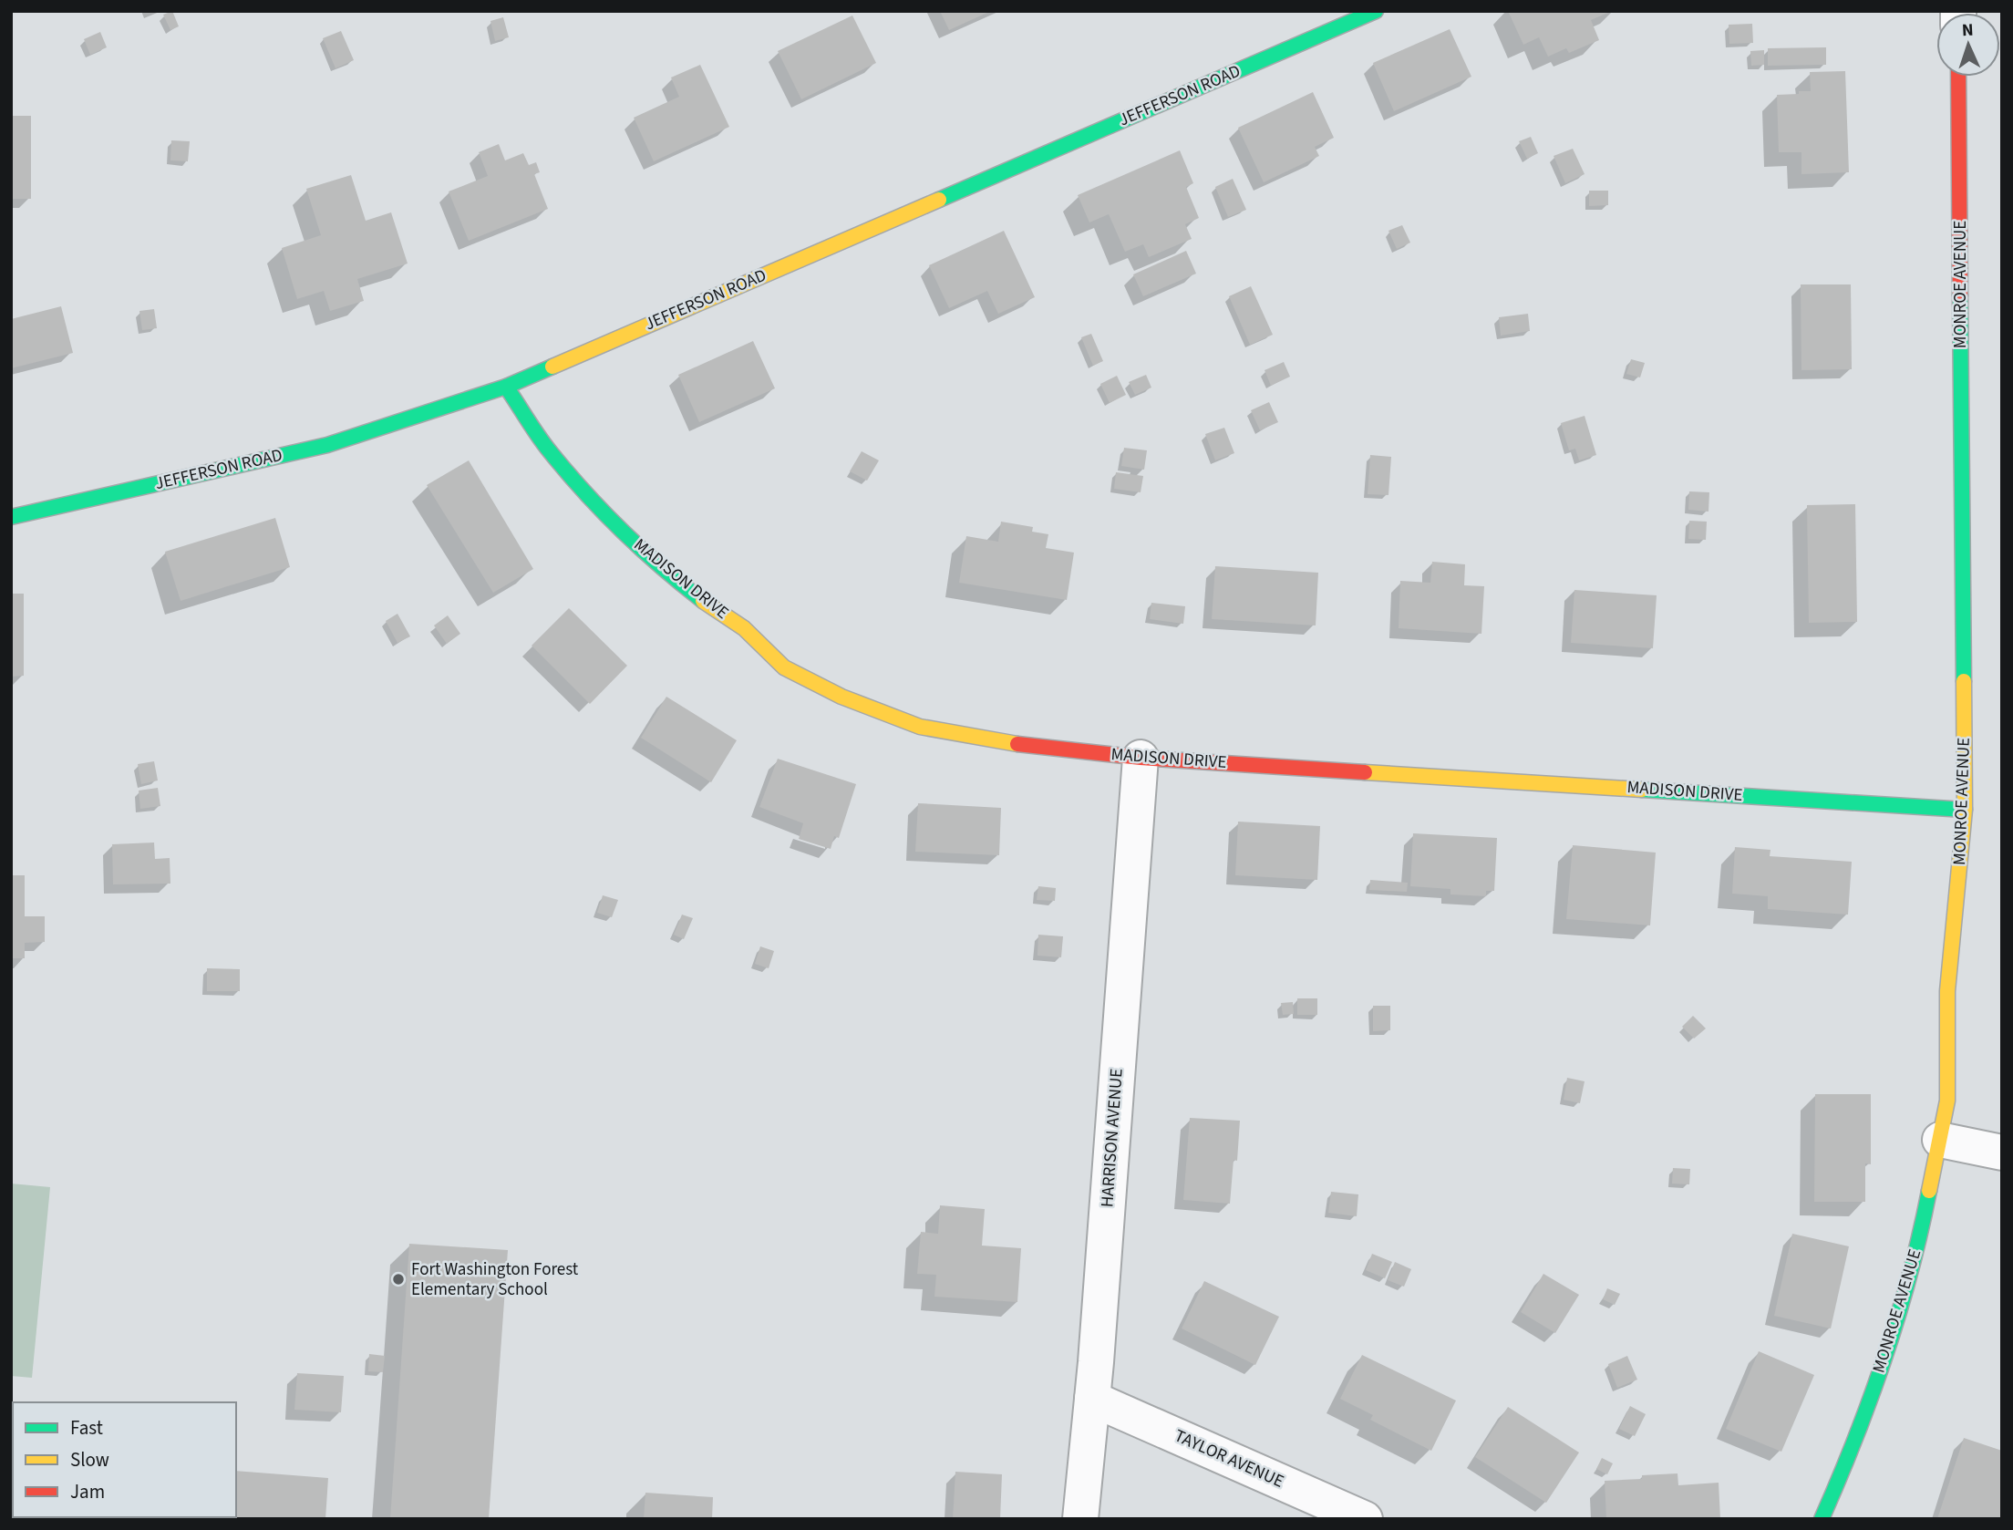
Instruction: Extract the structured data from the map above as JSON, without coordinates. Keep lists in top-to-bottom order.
{
  "streets": {
    "street": [
      "JEFFERSON ROAD",
      "MONROE AVENUE",
      "MADISON DRIVE",
      "HARRISON AVENUE",
      "TAYLOR AVENUE"
    ]
  },
  "crossings": [
    ["JEFFERSON ROAD", "MADISON DRIVE"],
    ["MONROE AVENUE", "MADISON DRIVE"],
    ["MADISON DRIVE", "HARRISON AVENUE"],
    ["HARRISON AVENUE", "TAYLOR AVENUE"]
  ],
  "places": ["Fort Washington Forest Elementary School"],
  "legend": ["Fast", "Slow", "Jam"],
  "north": "top"
}
